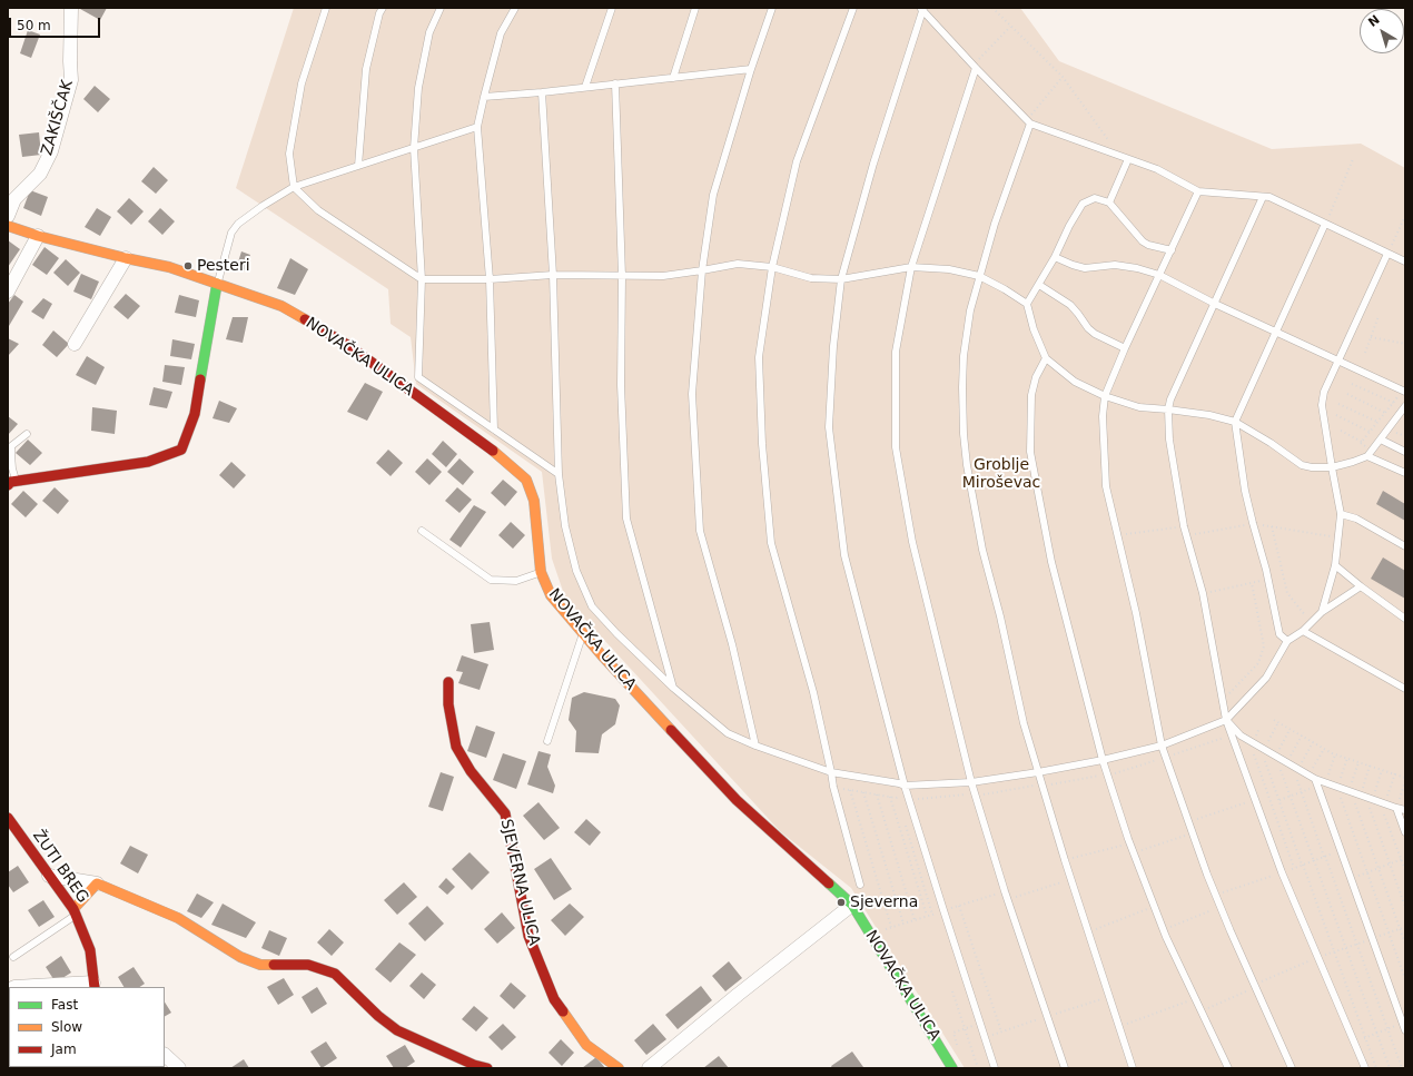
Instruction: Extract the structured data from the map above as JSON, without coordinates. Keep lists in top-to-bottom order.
{
  "streets": {
    "street": [
      "ZAKIŠČAK",
      "NOVAČKA ULICA",
      "ŽUTI BREG",
      "SJEVERNA ULICA"
    ]
  },
  "parks": ["Groblje Miroševac"],
  "places": ["Pesteri", "Sjeverna"],
  "legend": ["Fast", "Slow", "Jam"],
  "scale_bar": "50 m",
  "north": "top left"
}
